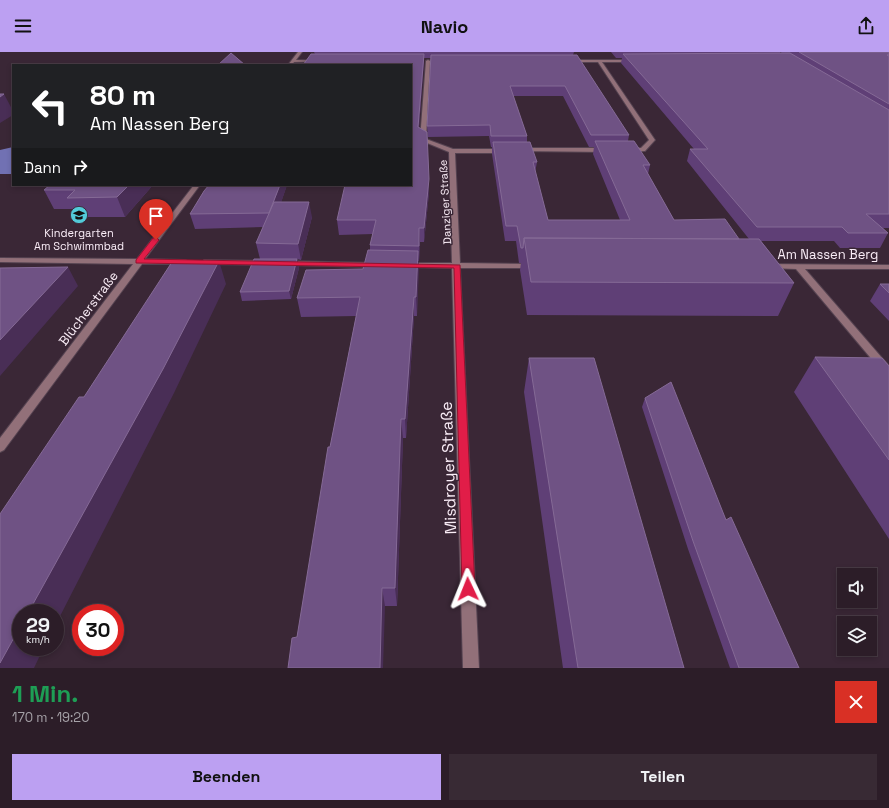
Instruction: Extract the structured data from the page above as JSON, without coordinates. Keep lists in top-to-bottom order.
{
  "streets": {
    "street": [
      "Danziger Straße",
      "Am Nassen Berg",
      "Blücherstraße",
      "Misdroyer Straße"
    ]
  },
  "crossings": [
    ["Danziger Straße", "Misdroyer Straße"]
  ],
  "places": {
    "school or university": ["Kindergarten Am Schwimmbad"]
  },
  "page": {
    "header": "Navio",
    "turn": ["80 m", "Am Nassen Berg"],
    "then": "Dann",
    "speed": "29 km/h",
    "limit": "30",
    "heading": ["1 Min.", "170 m · 19:20"],
    "buttons": ["Beenden", "Teilen"]
  }
}
